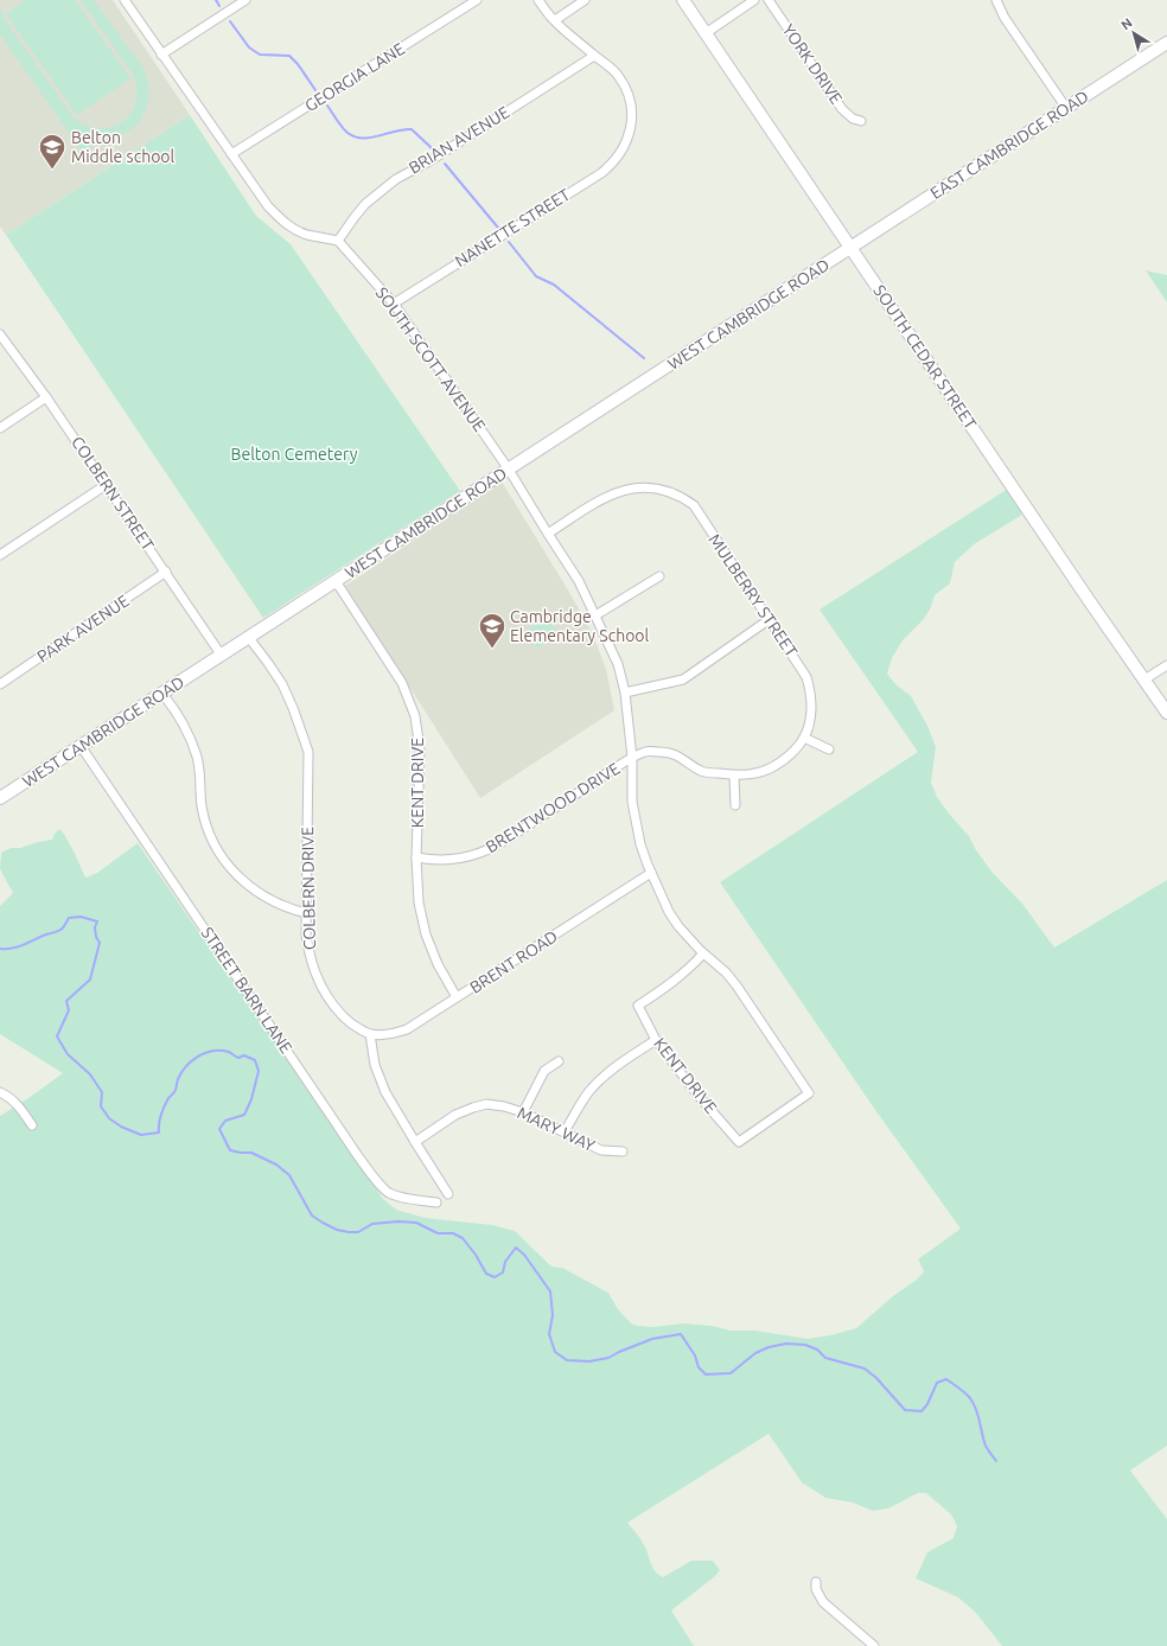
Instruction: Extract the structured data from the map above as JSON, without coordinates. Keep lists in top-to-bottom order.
{
  "streets": {
    "street": [
      "YORK DRIVE",
      "GEORGIA LANE",
      "BRIAN AVENUE",
      "EAST CAMBRIDGE ROAD",
      "NANETTE STREET",
      "WEST CAMBRIDGE ROAD",
      "SOUTH CEDAR STREET",
      "SOUTH SCOTT AVENUE",
      "COLBERN STREET",
      "MULBERRY STREET",
      "PARK AVENUE",
      "KENT DRIVE",
      "BRENTWOOD DRIVE",
      "COLBERN DRIVE",
      "BRENT ROAD",
      "STREET BARN LANE",
      "MARY WAY"
    ]
  },
  "crossings": [
    ["BRIAN AVENUE", "NANETTE STREET"],
    ["BRIAN AVENUE", "SOUTH SCOTT AVENUE"],
    ["EAST CAMBRIDGE ROAD", "WEST CAMBRIDGE ROAD"],
    ["EAST CAMBRIDGE ROAD", "SOUTH CEDAR STREET"],
    ["NANETTE STREET", "SOUTH SCOTT AVENUE"],
    ["WEST CAMBRIDGE ROAD", "SOUTH CEDAR STREET"],
    ["WEST CAMBRIDGE ROAD", "SOUTH SCOTT AVENUE"],
    ["WEST CAMBRIDGE ROAD", "COLBERN STREET"],
    ["WEST CAMBRIDGE ROAD", "KENT DRIVE"],
    ["WEST CAMBRIDGE ROAD", "COLBERN DRIVE"],
    ["WEST CAMBRIDGE ROAD", "STREET BARN LANE"],
    ["SOUTH SCOTT AVENUE", "MULBERRY STREET"],
    ["SOUTH SCOTT AVENUE", "BRENTWOOD DRIVE"],
    ["COLBERN STREET", "PARK AVENUE"],
    ["MULBERRY STREET", "BRENTWOOD DRIVE"],
    ["KENT DRIVE", "BRENTWOOD DRIVE"],
    ["KENT DRIVE", "BRENT ROAD"],
    ["BRENTWOOD DRIVE", "BRENT ROAD"],
    ["COLBERN DRIVE", "BRENT ROAD"]
  ],
  "parks": ["Belton Cemetery"],
  "places": {
    "school or university": ["Belton Middle school", "Cambridge Elementary School"]
  },
  "north": "top left"
}
